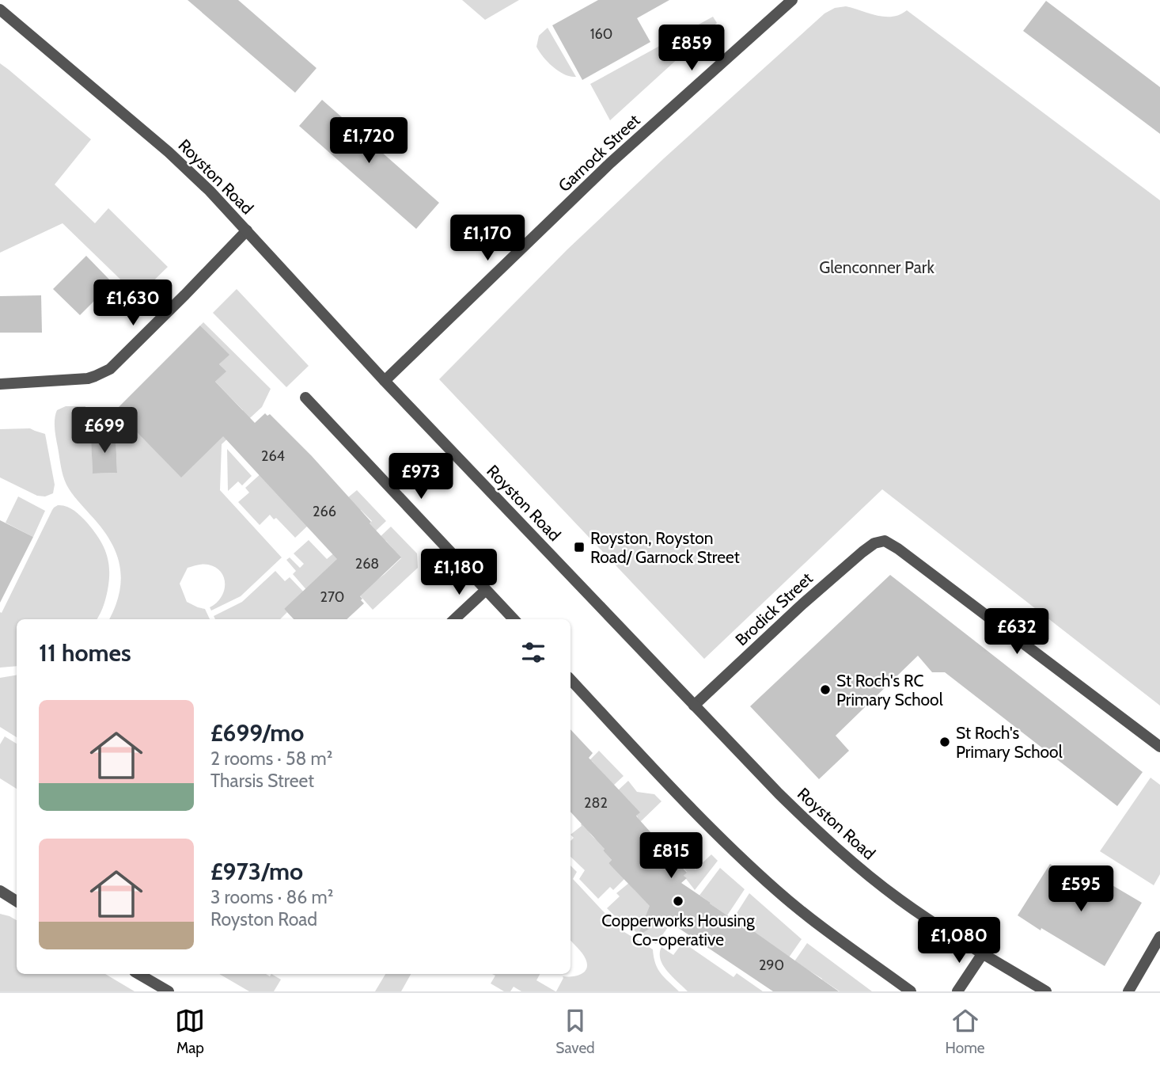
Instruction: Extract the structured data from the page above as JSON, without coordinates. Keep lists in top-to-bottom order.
{
  "streets": {
    "street": ["Garnock Street", "Royston Road", "Brodick Street"]
  },
  "crossings": [
    ["Garnock Street", "Royston Road"],
    ["Royston Road", "Brodick Street"]
  ],
  "parks": ["Glenconner Park"],
  "places": {
    "transit": ["Royston, Royston Road/ Garnock Street"],
    "other": ["St Roch's RC Primary School", "St Roch's Primary School", "Copperworks Housing Co-operative"]
  },
  "house_numbers": [
    "160",
    "264",
    "266",
    "268",
    "270",
    "282",
    "290"
  ],
  "page": {
    "price": [
      "£859",
      "£1,720",
      "£1,170",
      "£1,630",
      "£699",
      "£973",
      "£1,180",
      "£632",
      "£815",
      "£595",
      "£1,080"
    ],
    "heading": "11 homes",
    "list": [
      {
        "name": "£699/mo",
        "note": "2 rooms · 58 m² · Tharsis Street"
      },
      {
        "name": "£973/mo",
        "note": "3 rooms · 86 m² · Royston Road"
      }
    ],
    "tabs": ["Map", "Saved", "Home"]
  }
}
